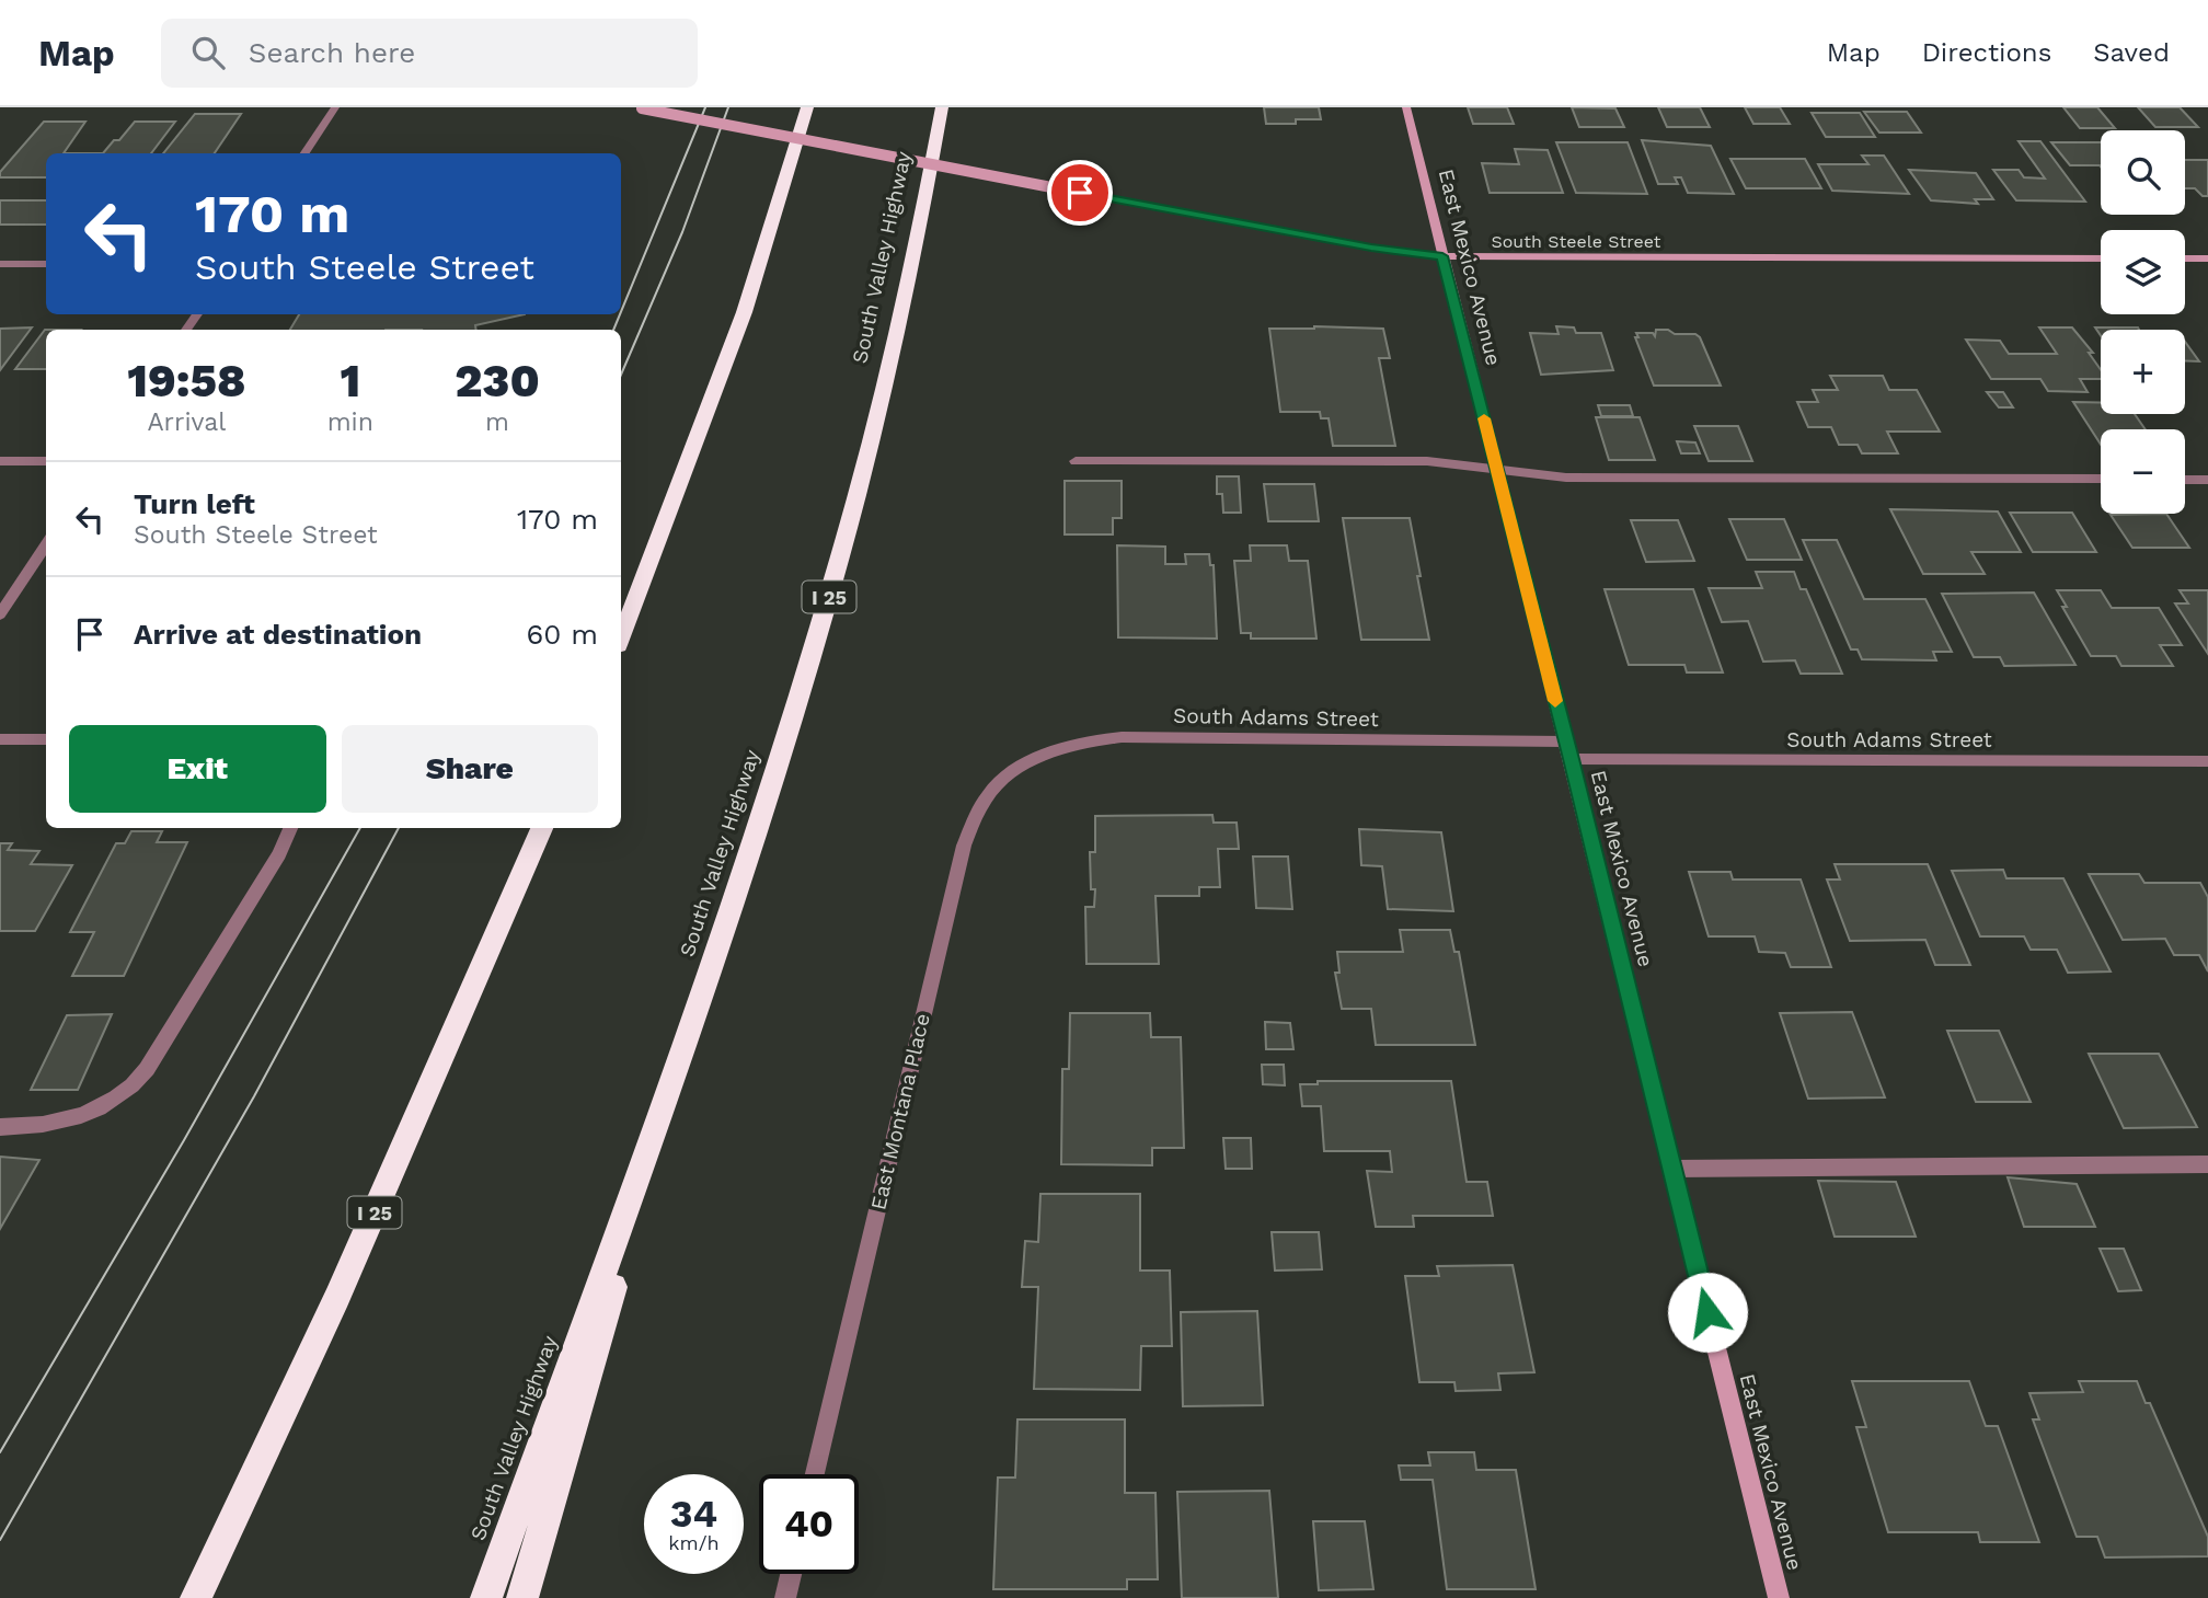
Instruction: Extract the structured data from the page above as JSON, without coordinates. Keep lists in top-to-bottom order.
{
  "streets": {
    "highway": ["South Valley Highway", "I 25"],
    "street": [
      "South Steele Street",
      "East Mexico Avenue",
      "South Adams Street",
      "East Montana Place"
    ]
  },
  "crossings": [
    ["South Steele Street", "East Mexico Avenue"],
    ["East Mexico Avenue", "South Adams Street"],
    ["South Adams Street", "East Montana Place"]
  ],
  "page": {
    "header": "Map",
    "search": "Search here",
    "nav": ["Map", "Directions", "Saved"],
    "map_buttons": ["+", "−"],
    "turn": ["170 m", "South Steele Street"],
    "eta": [
      "19:58",
      "Arrival",
      "1",
      "min",
      "230",
      "m"
    ],
    "list": [
      {
        "name": "Turn left",
        "note": "South Steele Street",
        "value": "170 m"
      },
      {
        "name": "Arrive at destination",
        "value": "60 m"
      }
    ],
    "buttons": ["Exit", "Share"],
    "speed": "34 km/h",
    "limit": "40"
  }
}
